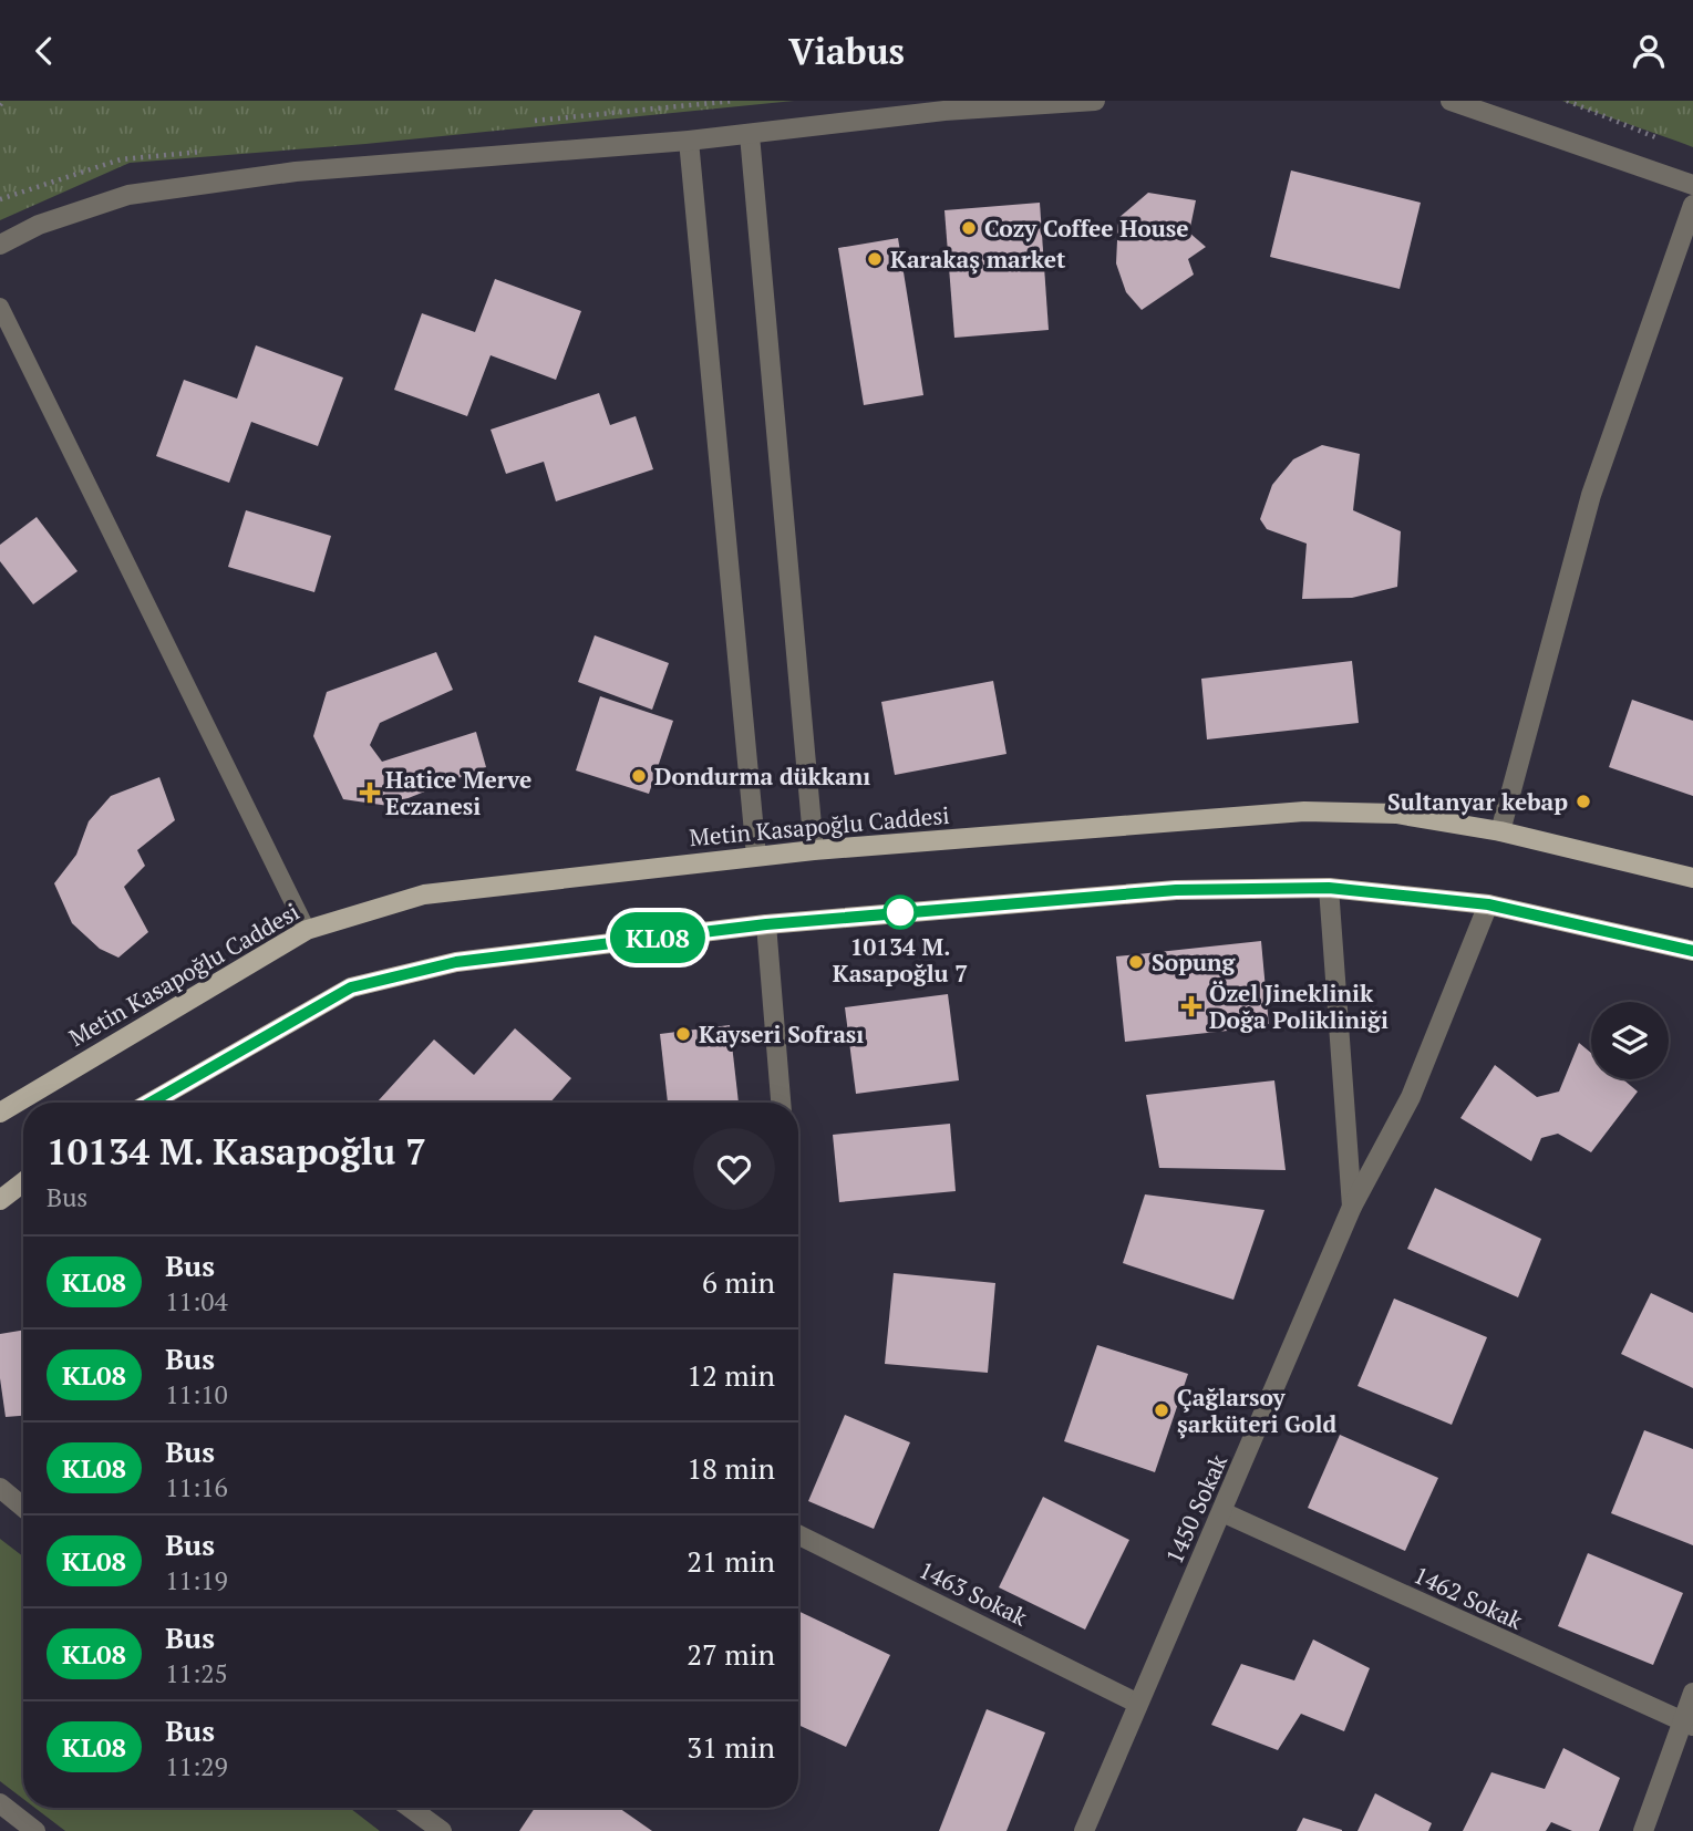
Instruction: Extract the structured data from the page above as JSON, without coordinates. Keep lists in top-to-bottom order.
{
  "streets": {
    "main road": ["Metin Kasapoğlu Caddesi"],
    "street": ["1450 Sokak", "1463 Sokak", "1462 Sokak"]
  },
  "crossings": [
    ["1450 Sokak", "1463 Sokak"],
    ["1450 Sokak", "1462 Sokak"]
  ],
  "places": {
    "other": [
      "Cozy Coffee House",
      "Karakaş market",
      "Dondurma dükkanı",
      "Sultanyar kebap",
      "10134 M. Kasapoğlu 7",
      "Sopung",
      "Kayseri Sofrası",
      "Çağlarsoy şarküteri Gold"
    ],
    "health": ["Hatice Merve Eczanesi", "Özel Jineklinik Doğa Polikliniği"]
  },
  "lines": ["bus line KL08"],
  "page": {
    "header": "Viabus",
    "on_map": "KL08",
    "heading": ["10134 M. Kasapoğlu 7", "Bus"],
    "list": [
      {
        "mark": "KL08",
        "name": "Bus",
        "note": "11:04",
        "value": "6 min"
      },
      {
        "mark": "KL08",
        "name": "Bus",
        "note": "11:10",
        "value": "12 min"
      },
      {
        "mark": "KL08",
        "name": "Bus",
        "note": "11:16",
        "value": "18 min"
      },
      {
        "mark": "KL08",
        "name": "Bus",
        "note": "11:19",
        "value": "21 min"
      },
      {
        "mark": "KL08",
        "name": "Bus",
        "note": "11:25",
        "value": "27 min"
      },
      {
        "mark": "KL08",
        "name": "Bus",
        "note": "11:29",
        "value": "31 min"
      }
    ]
  }
}
